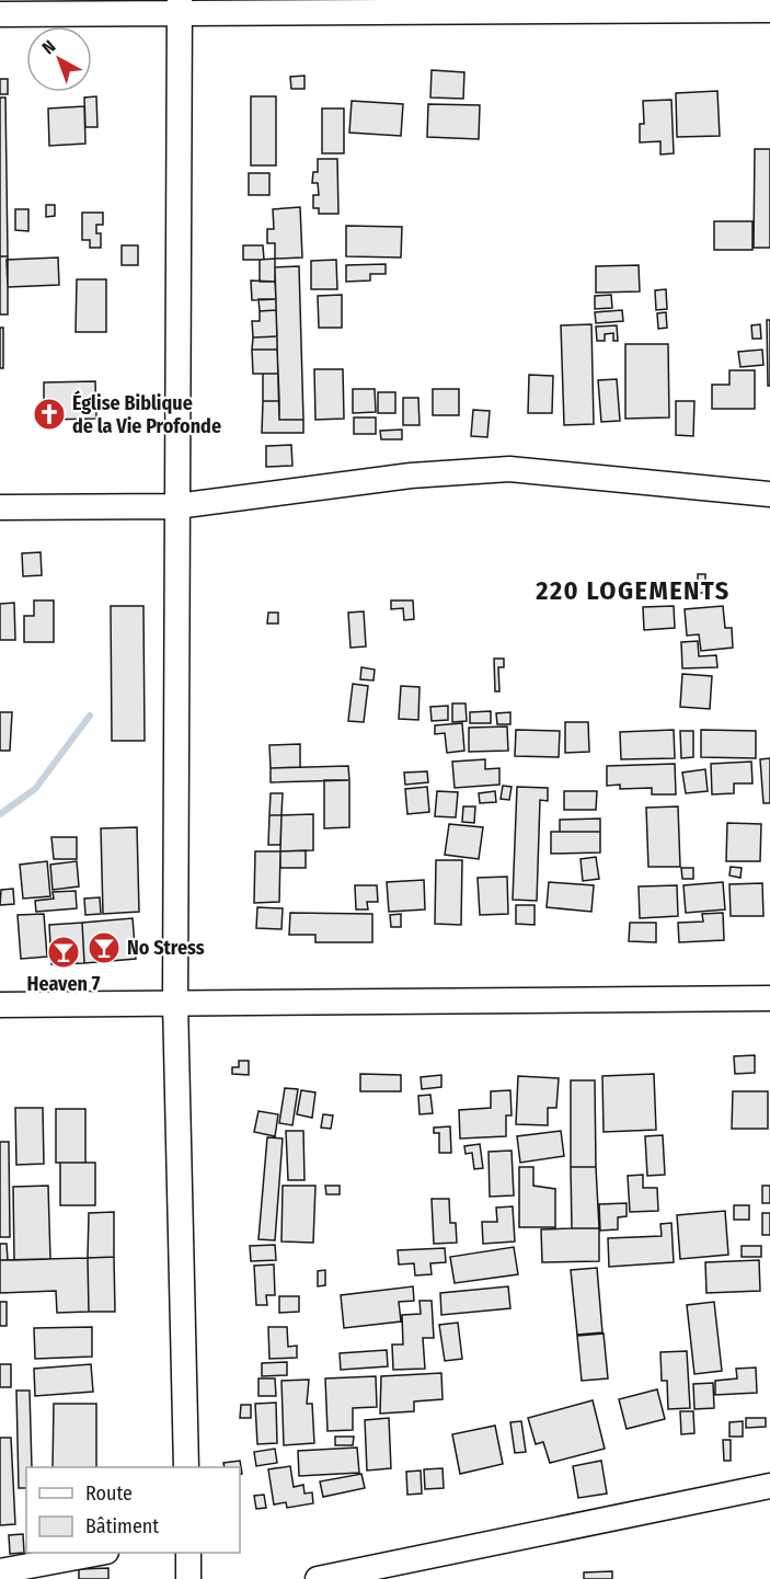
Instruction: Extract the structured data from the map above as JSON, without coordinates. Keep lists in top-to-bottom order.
{
  "districts": ["220 LOGEMENTS"],
  "places": {
    "church": ["Église Biblique de la Vie Profonde"],
    "bar": ["No Stress", "Heaven 7"]
  },
  "legend": ["Route", "Bâtiment"],
  "north": "top left"
}
